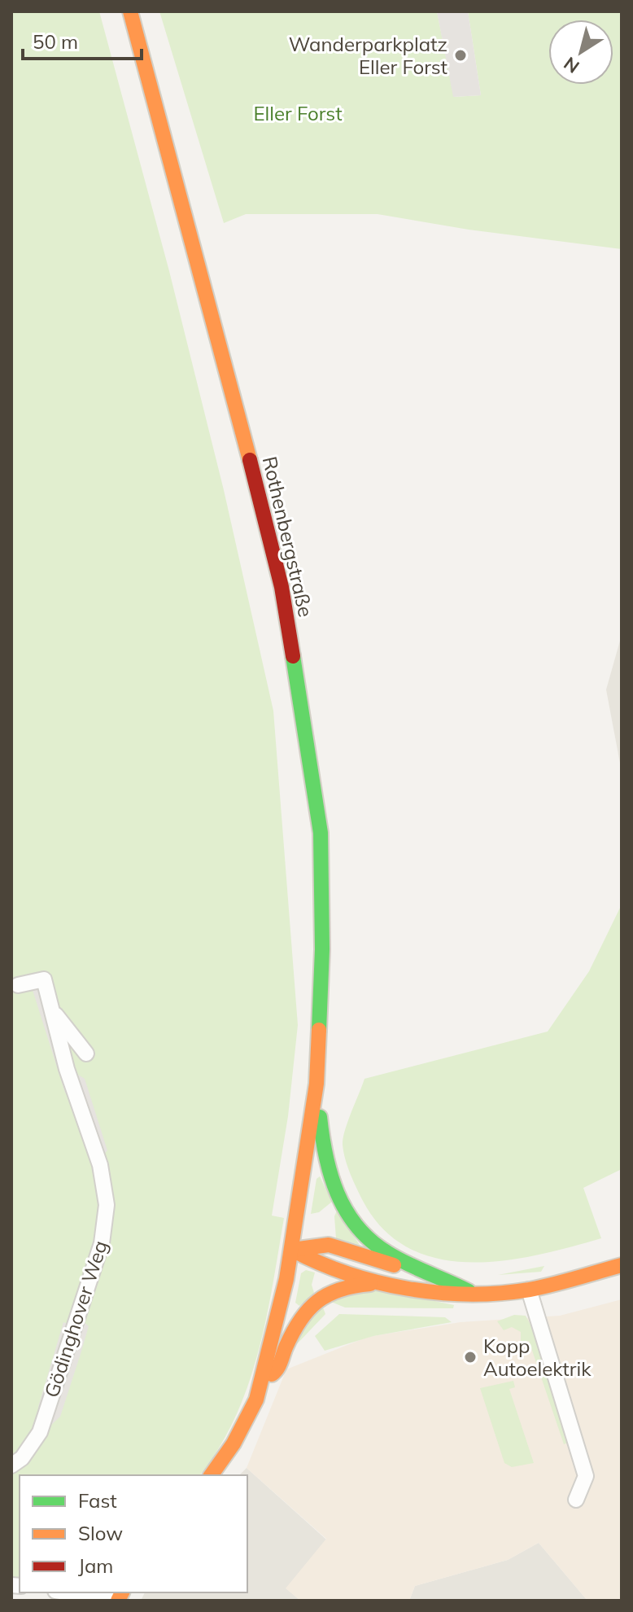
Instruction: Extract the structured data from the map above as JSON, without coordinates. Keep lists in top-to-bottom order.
{
  "streets": {
    "main road": ["Rothenbergstraße"],
    "street": ["Gödinghover Weg"]
  },
  "parks": ["Eller Forst"],
  "places": ["Wanderparkplatz Eller Forst", "Kopp Autoelektrik"],
  "legend": ["Fast", "Slow", "Jam"],
  "scale_bar": "50 m",
  "north": "bottom left"
}
